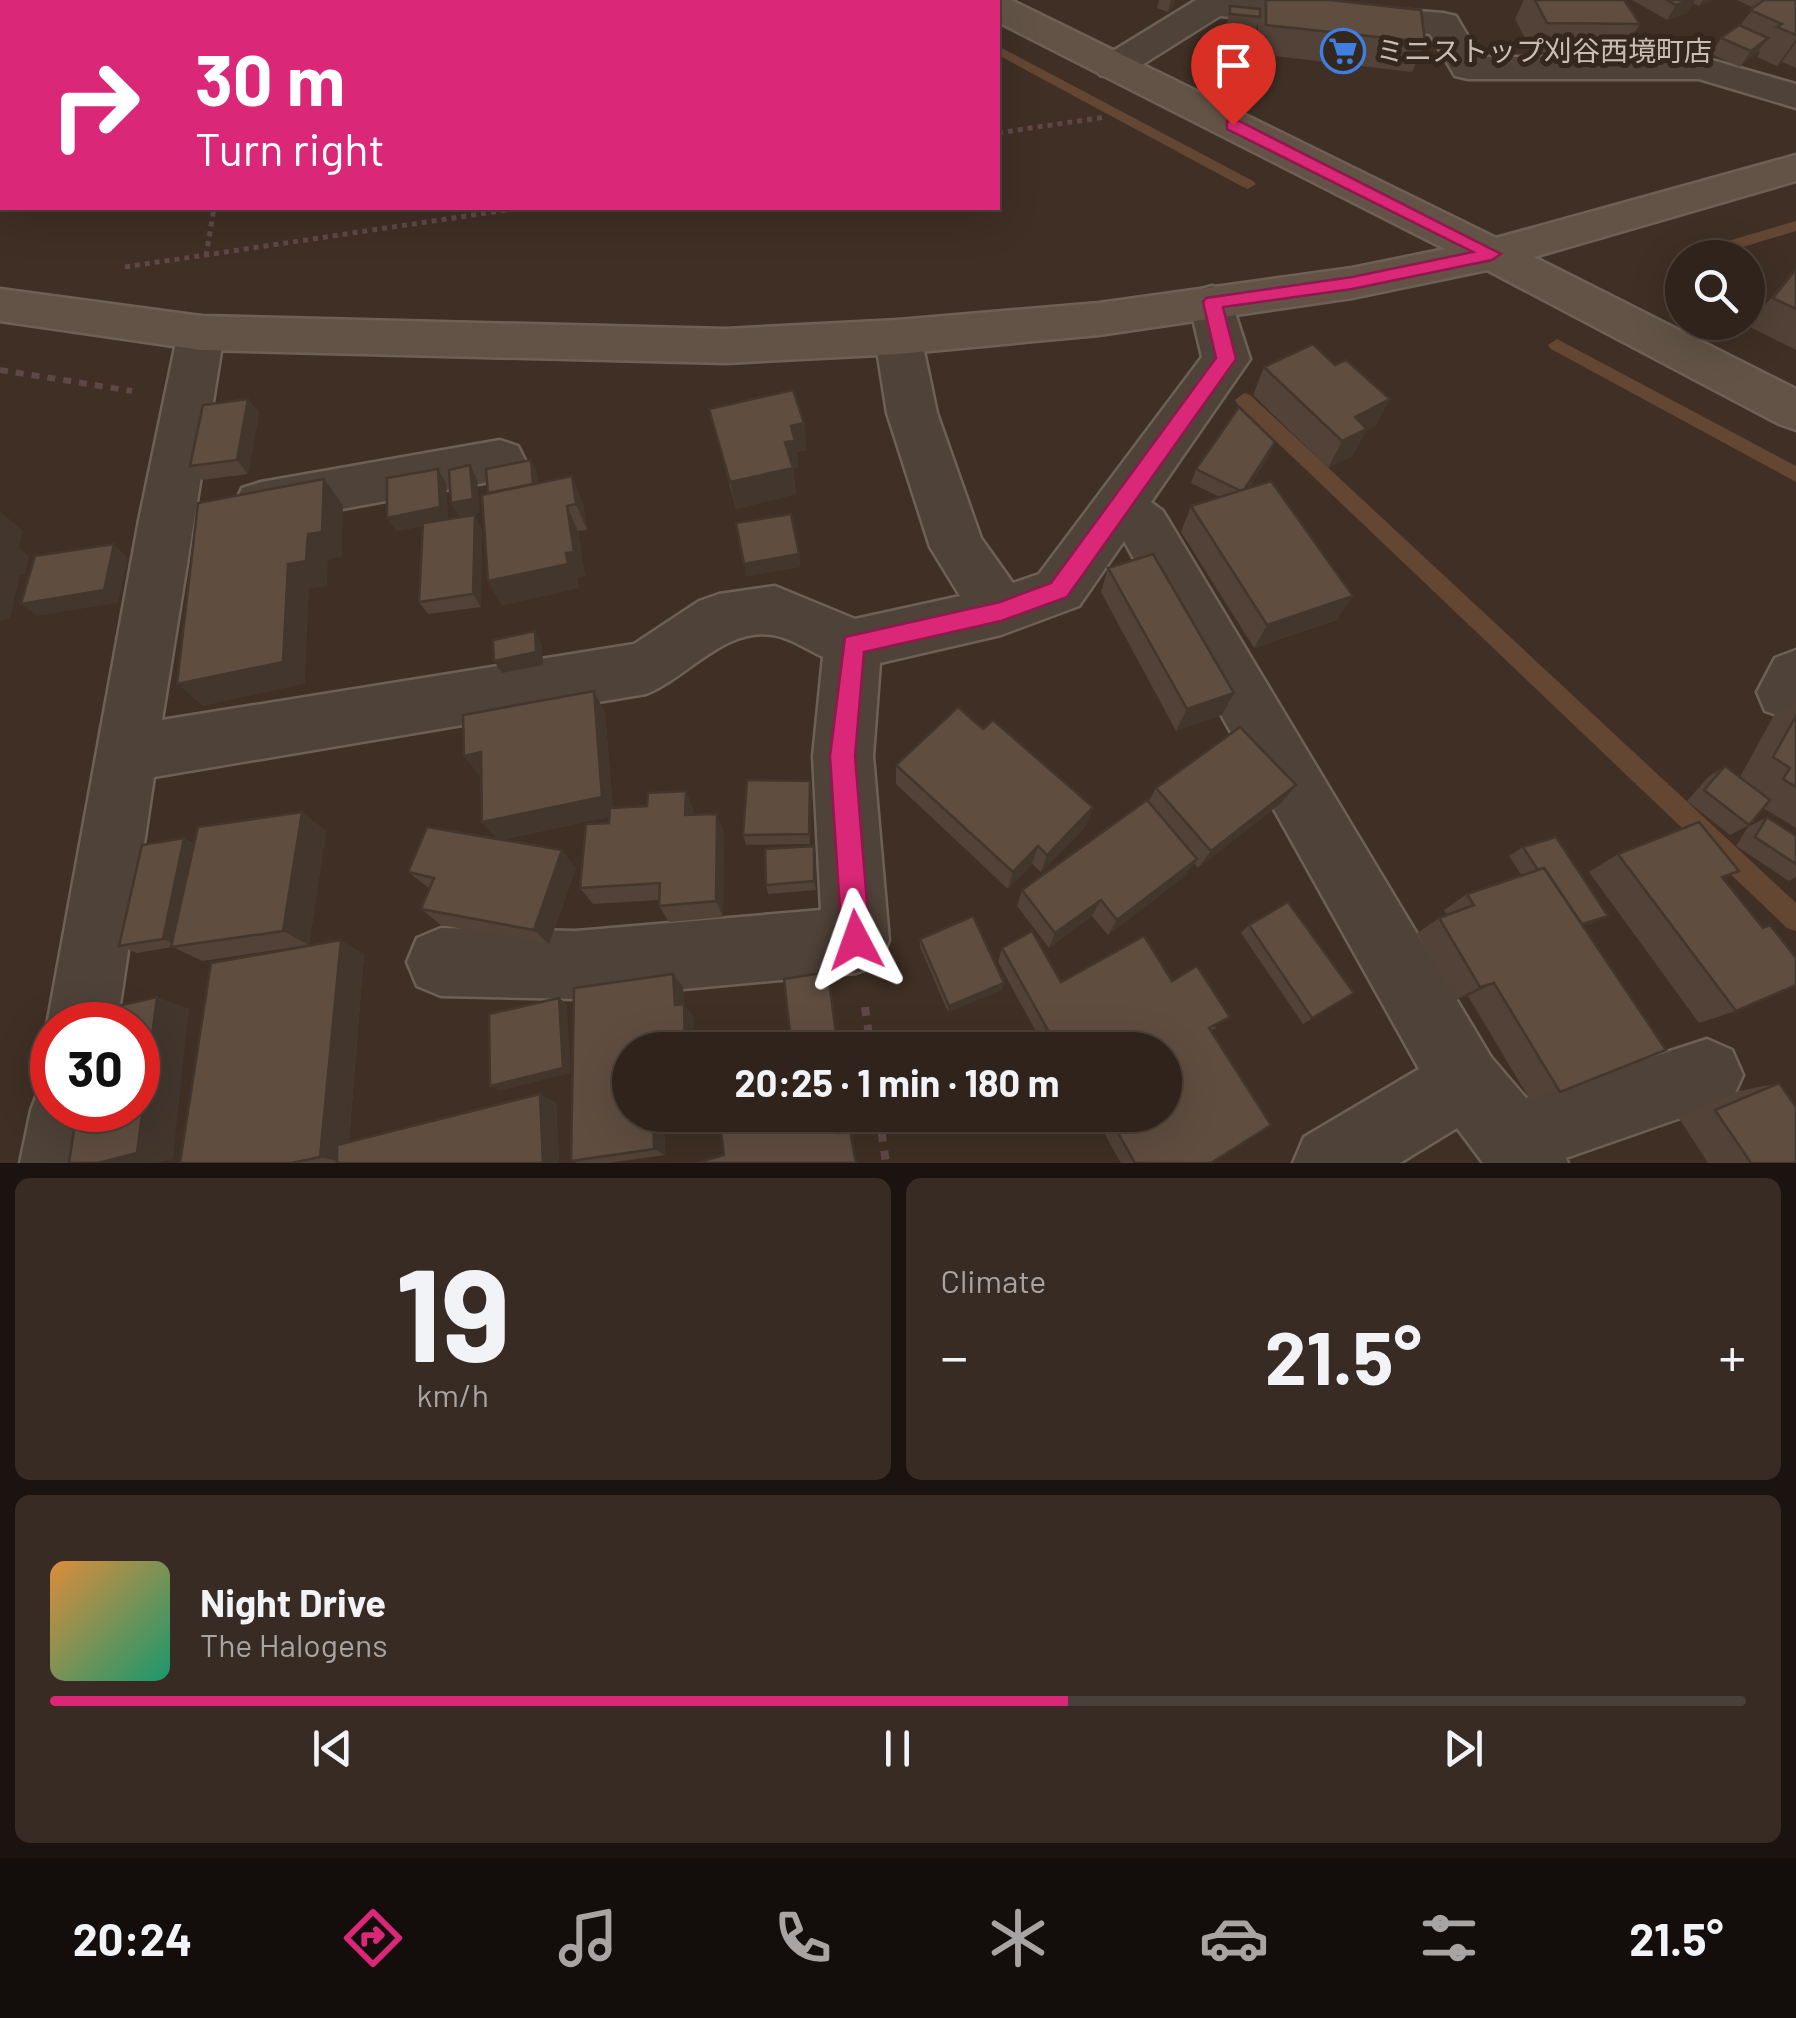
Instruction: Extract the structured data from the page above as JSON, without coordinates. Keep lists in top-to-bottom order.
{
  "places": {
    "supermarket": ["ミニストップ刈谷西境町店"]
  },
  "page": {
    "turn": ["30 m", "Turn right"],
    "limit": "30",
    "trip": "20:25 · 1 min · 180 m",
    "tile": [
      ["19", "km/h"],
      "Climate"
    ],
    "heat": ["−", "21.5°", "+"],
    "song": ["Night Drive", "The Halogens"],
    "tabs": ["20:24", "21.5°"]
  }
}
